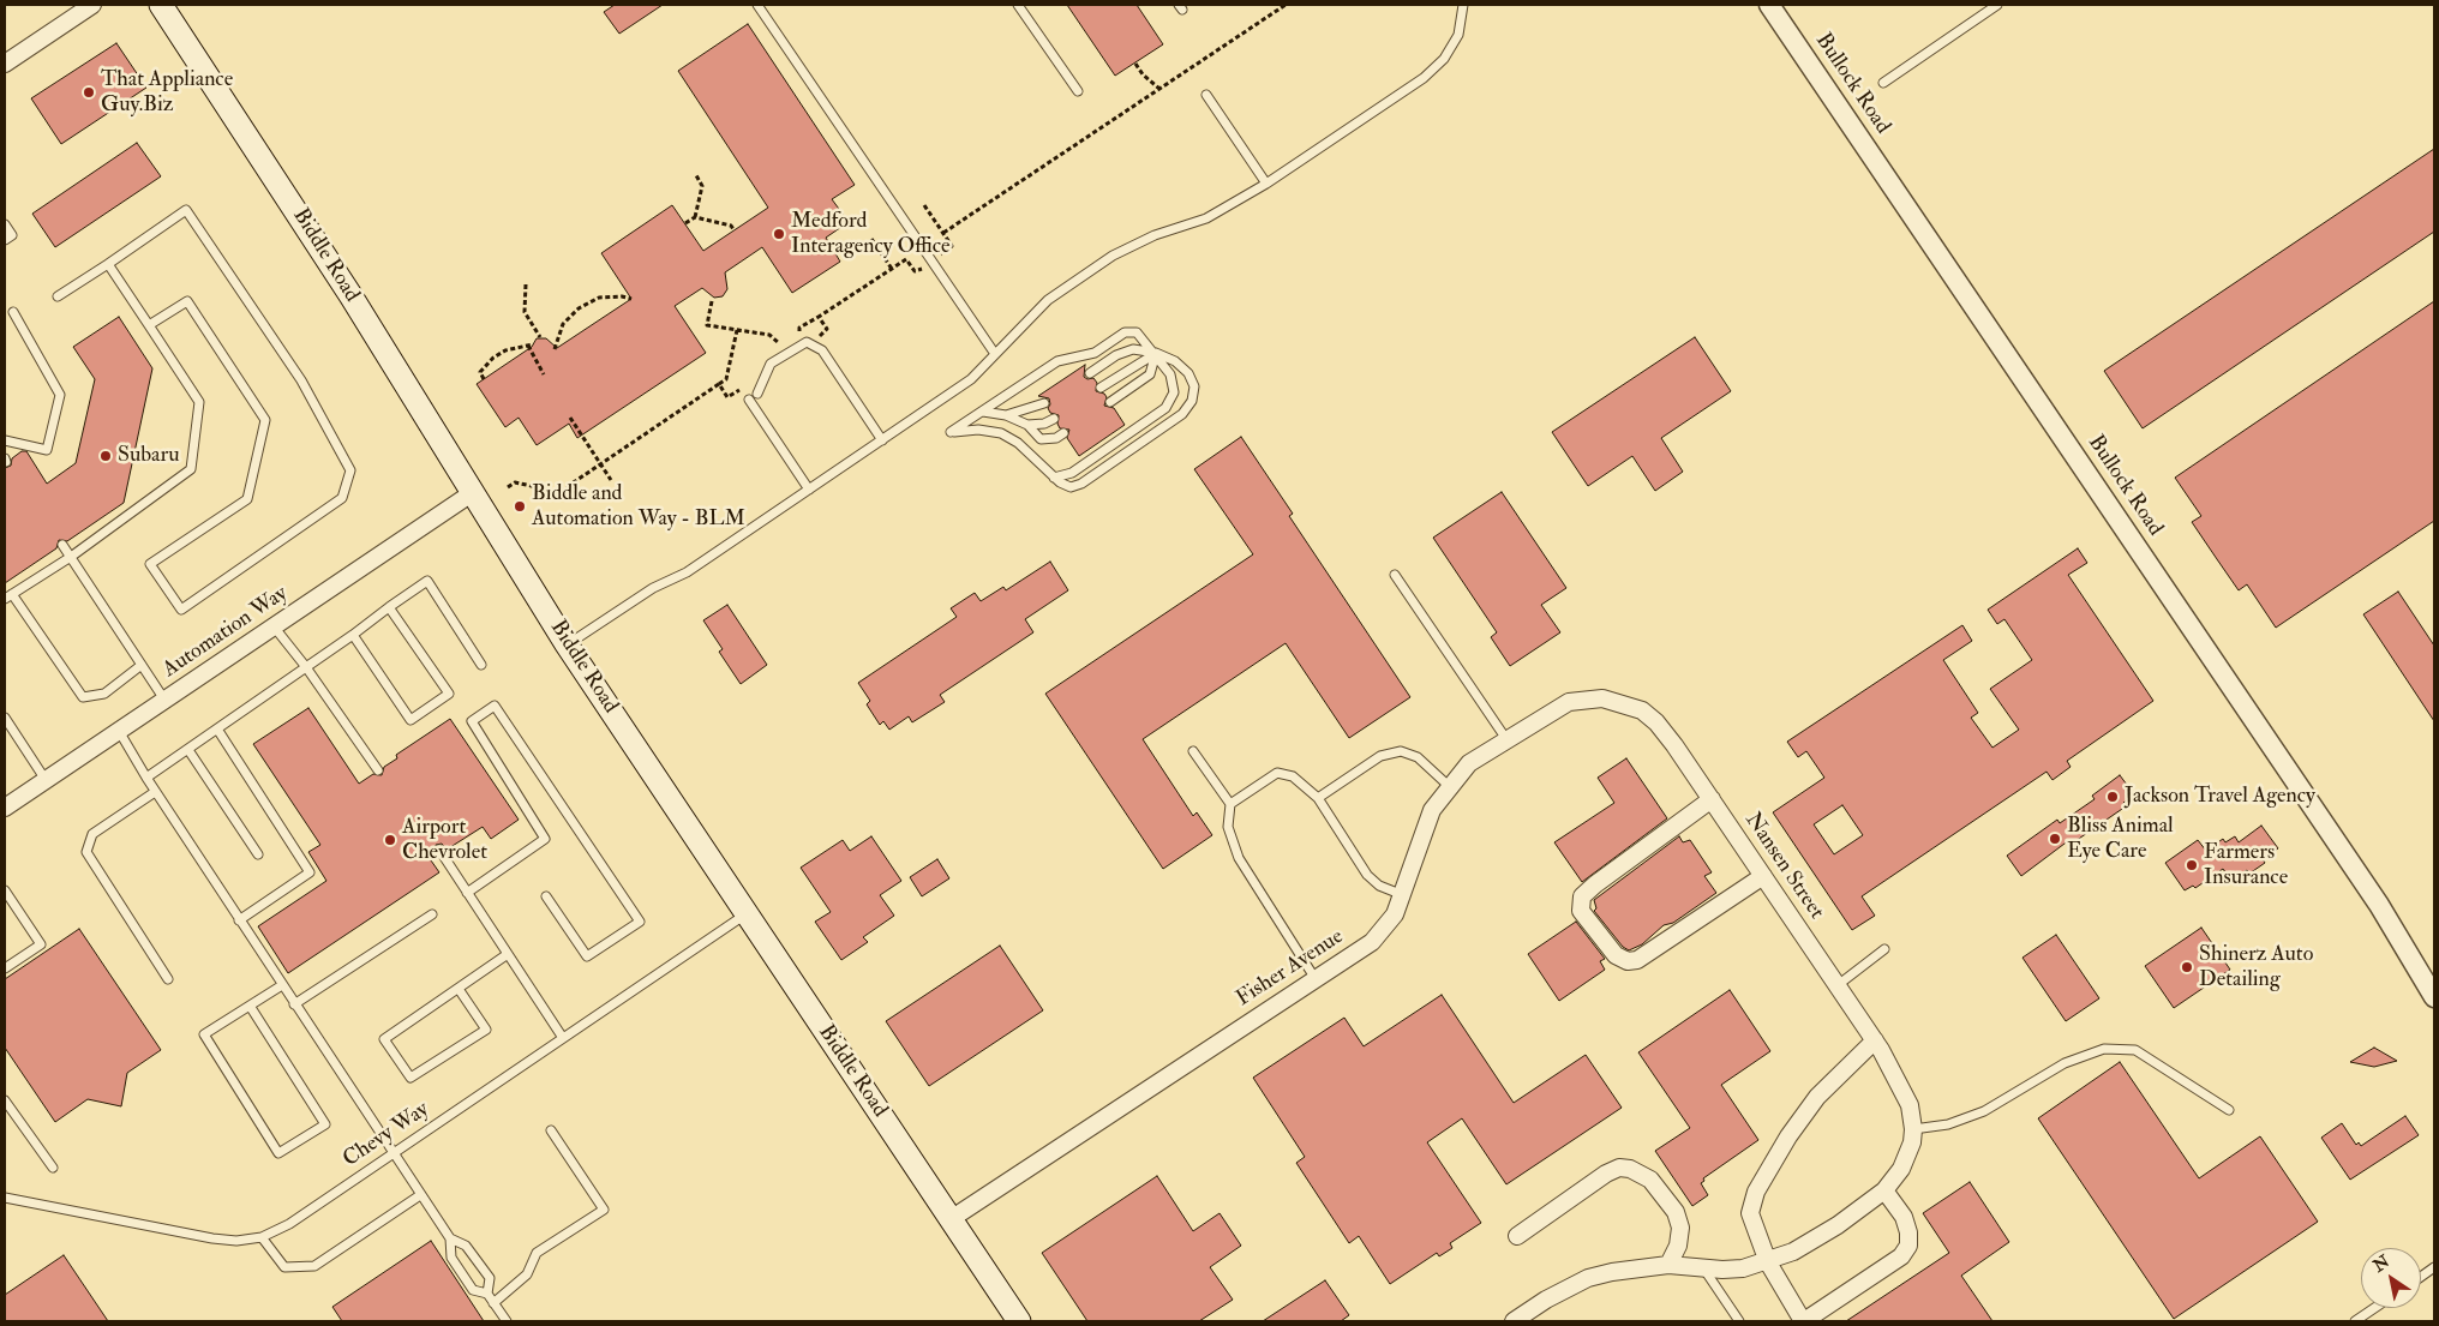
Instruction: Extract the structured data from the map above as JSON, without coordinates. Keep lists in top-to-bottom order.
{
  "streets": {
    "main road": ["Biddle Road"],
    "street": [
      "Bullock Road",
      "Automation Way",
      "Nansen Street",
      "Fisher Avenue"
    ],
    "lane": ["Chevy Way"]
  },
  "crossings": [
    ["Biddle Road", "Automation Way"],
    ["Biddle Road", "Fisher Avenue"],
    ["Biddle Road", "Chevy Way"],
    ["Nansen Street", "Fisher Avenue"]
  ],
  "places": [
    "That Appliance Guy.Biz",
    "Medford Interagency Office",
    "Subaru",
    "Biddle and Automation Way - BLM",
    "Jackson Travel Agency",
    "Bliss Animal Eye Care",
    "Airport Chevrolet",
    "Farmers Insurance",
    "Shinerz Auto Detailing"
  ],
  "north": "top left"
}
